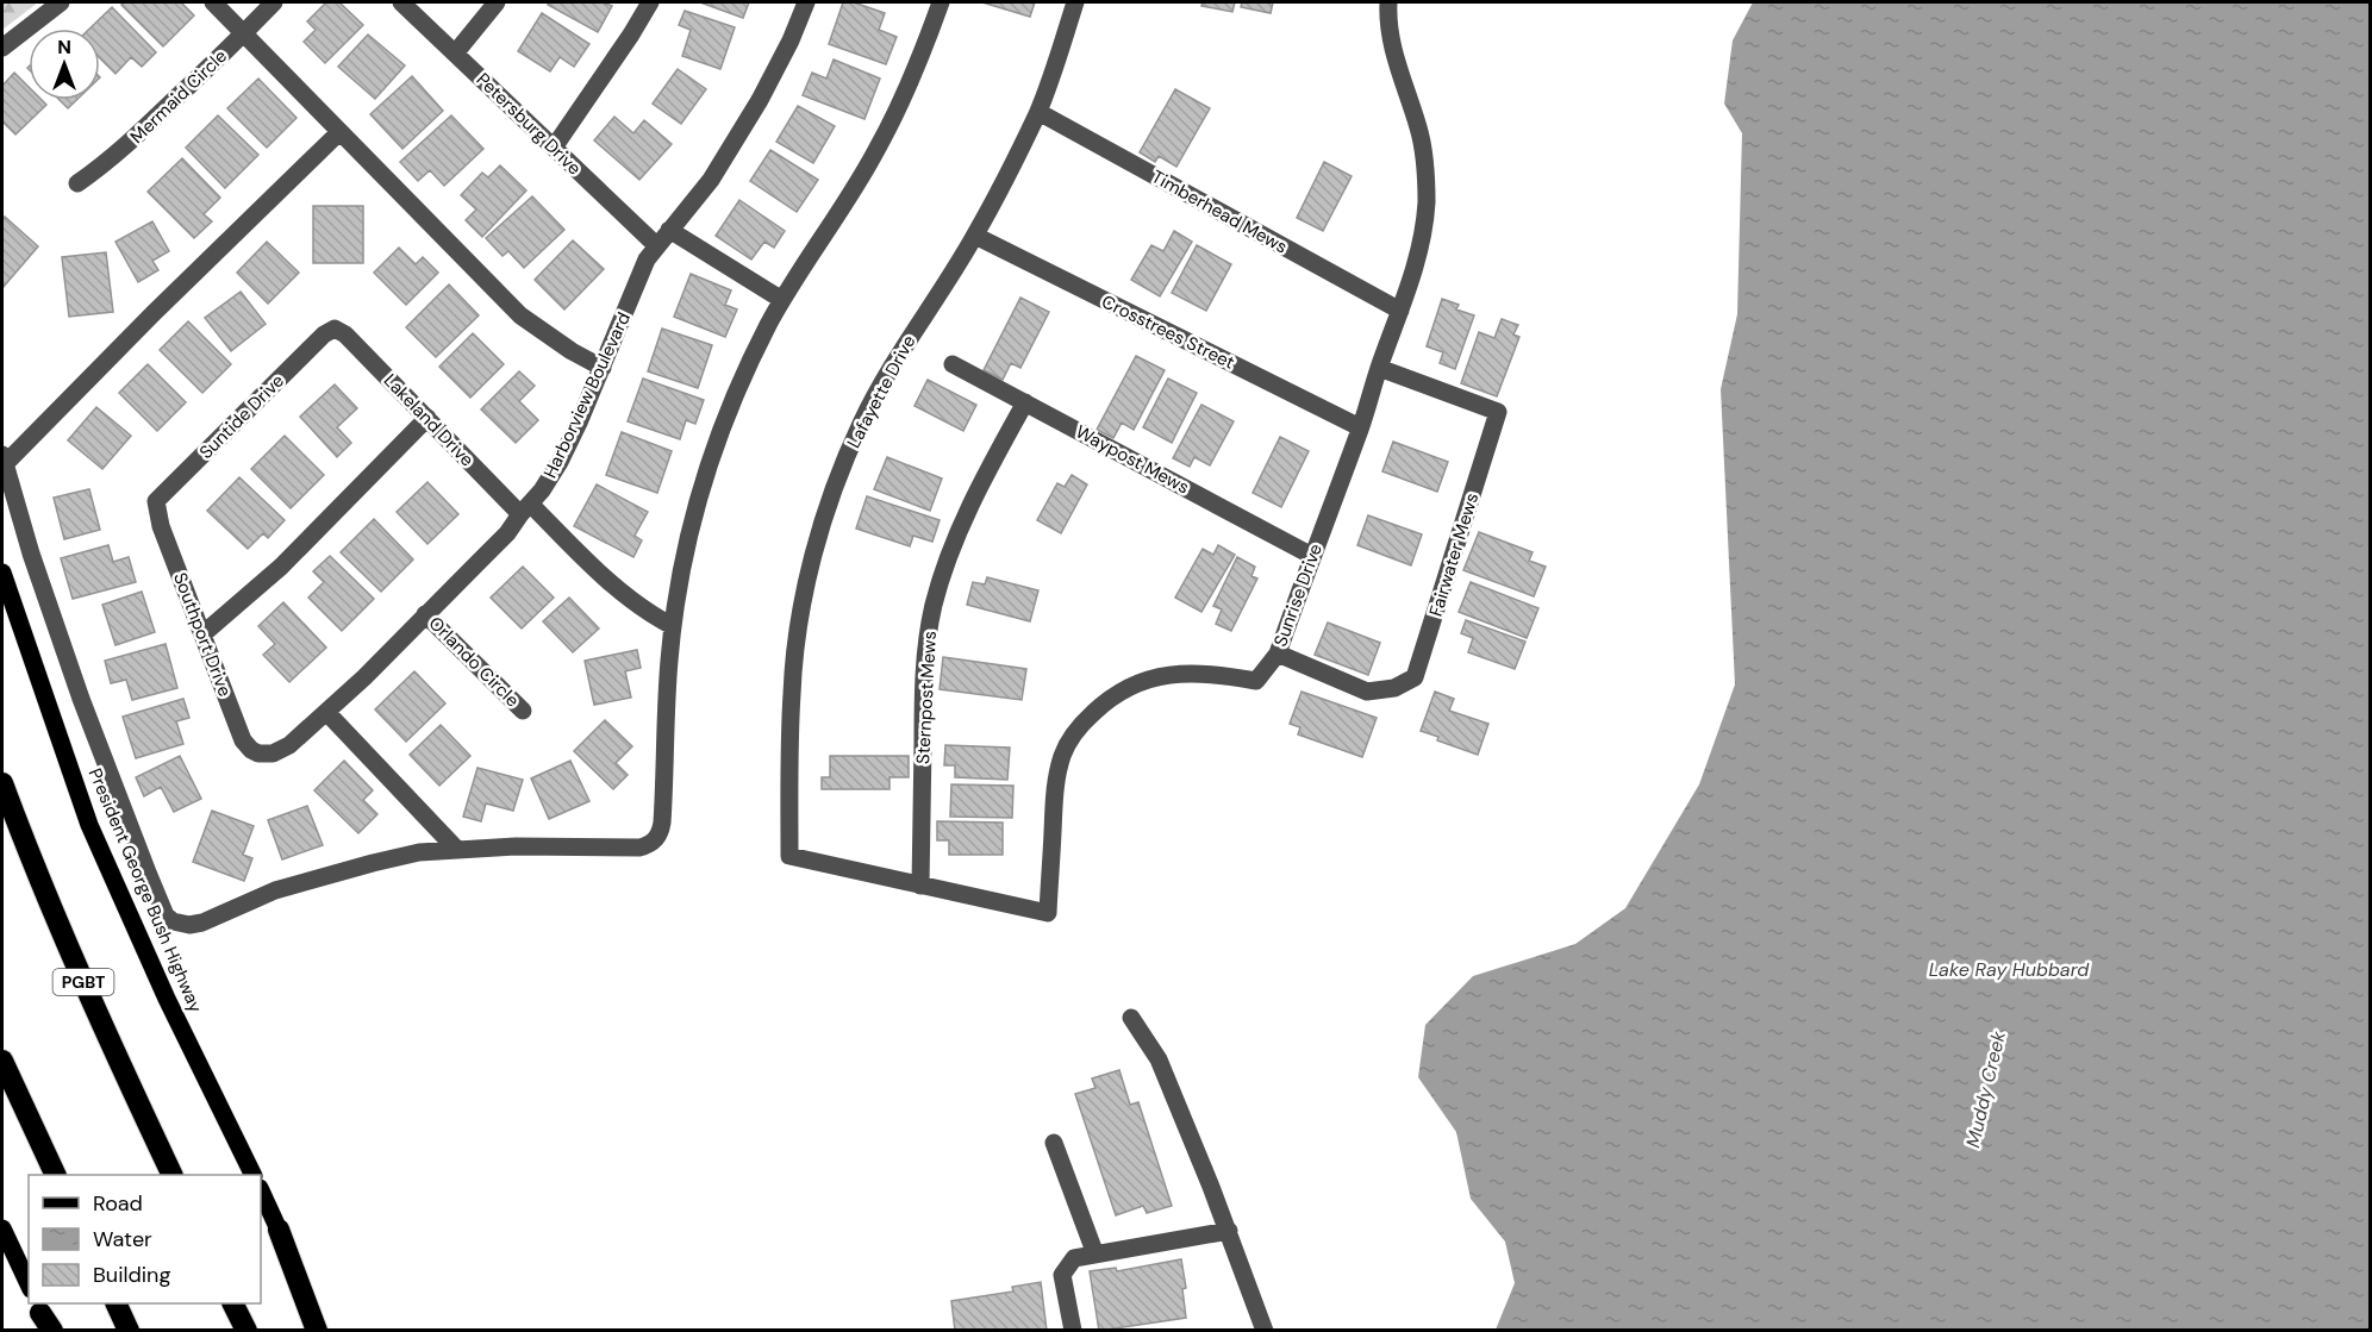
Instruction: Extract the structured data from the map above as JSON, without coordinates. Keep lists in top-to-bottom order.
{
  "streets": {
    "highway": ["PGBT"],
    "main road": ["President George Bush Highway"],
    "street": [
      "Mermaid Circle",
      "Petersburg Drive",
      "Timberhead Mews",
      "Crosstrees Street",
      "Lafayette Drive",
      "Harborview Boulevard",
      "Suntide Drive",
      "Lakeland Drive",
      "Waypost Mews",
      "Fairwater Mews",
      "Sunrise Drive",
      "Southport Drive",
      "Orlando Circle",
      "Sternpost Mews"
    ]
  },
  "crossings": [
    ["Petersburg Drive", "Harborview Boulevard"],
    ["Timberhead Mews", "Lafayette Drive"],
    ["Timberhead Mews", "Sunrise Drive"],
    ["Crosstrees Street", "Lafayette Drive"],
    ["Crosstrees Street", "Sunrise Drive"],
    ["Lafayette Drive", "Sunrise Drive"],
    ["Harborview Boulevard", "Lakeland Drive"],
    ["Harborview Boulevard", "Southport Drive"],
    ["Harborview Boulevard", "Orlando Circle"],
    ["Suntide Drive", "Lakeland Drive"],
    ["Suntide Drive", "Southport Drive"],
    ["Waypost Mews", "Sunrise Drive"],
    ["Waypost Mews", "Sternpost Mews"],
    ["Fairwater Mews", "Sunrise Drive"],
    ["Sunrise Drive", "Sternpost Mews"]
  ],
  "water": ["Lake Ray Hubbard", "Muddy Creek"],
  "legend": ["Road", "Water", "Building"],
  "north": "top"
}
